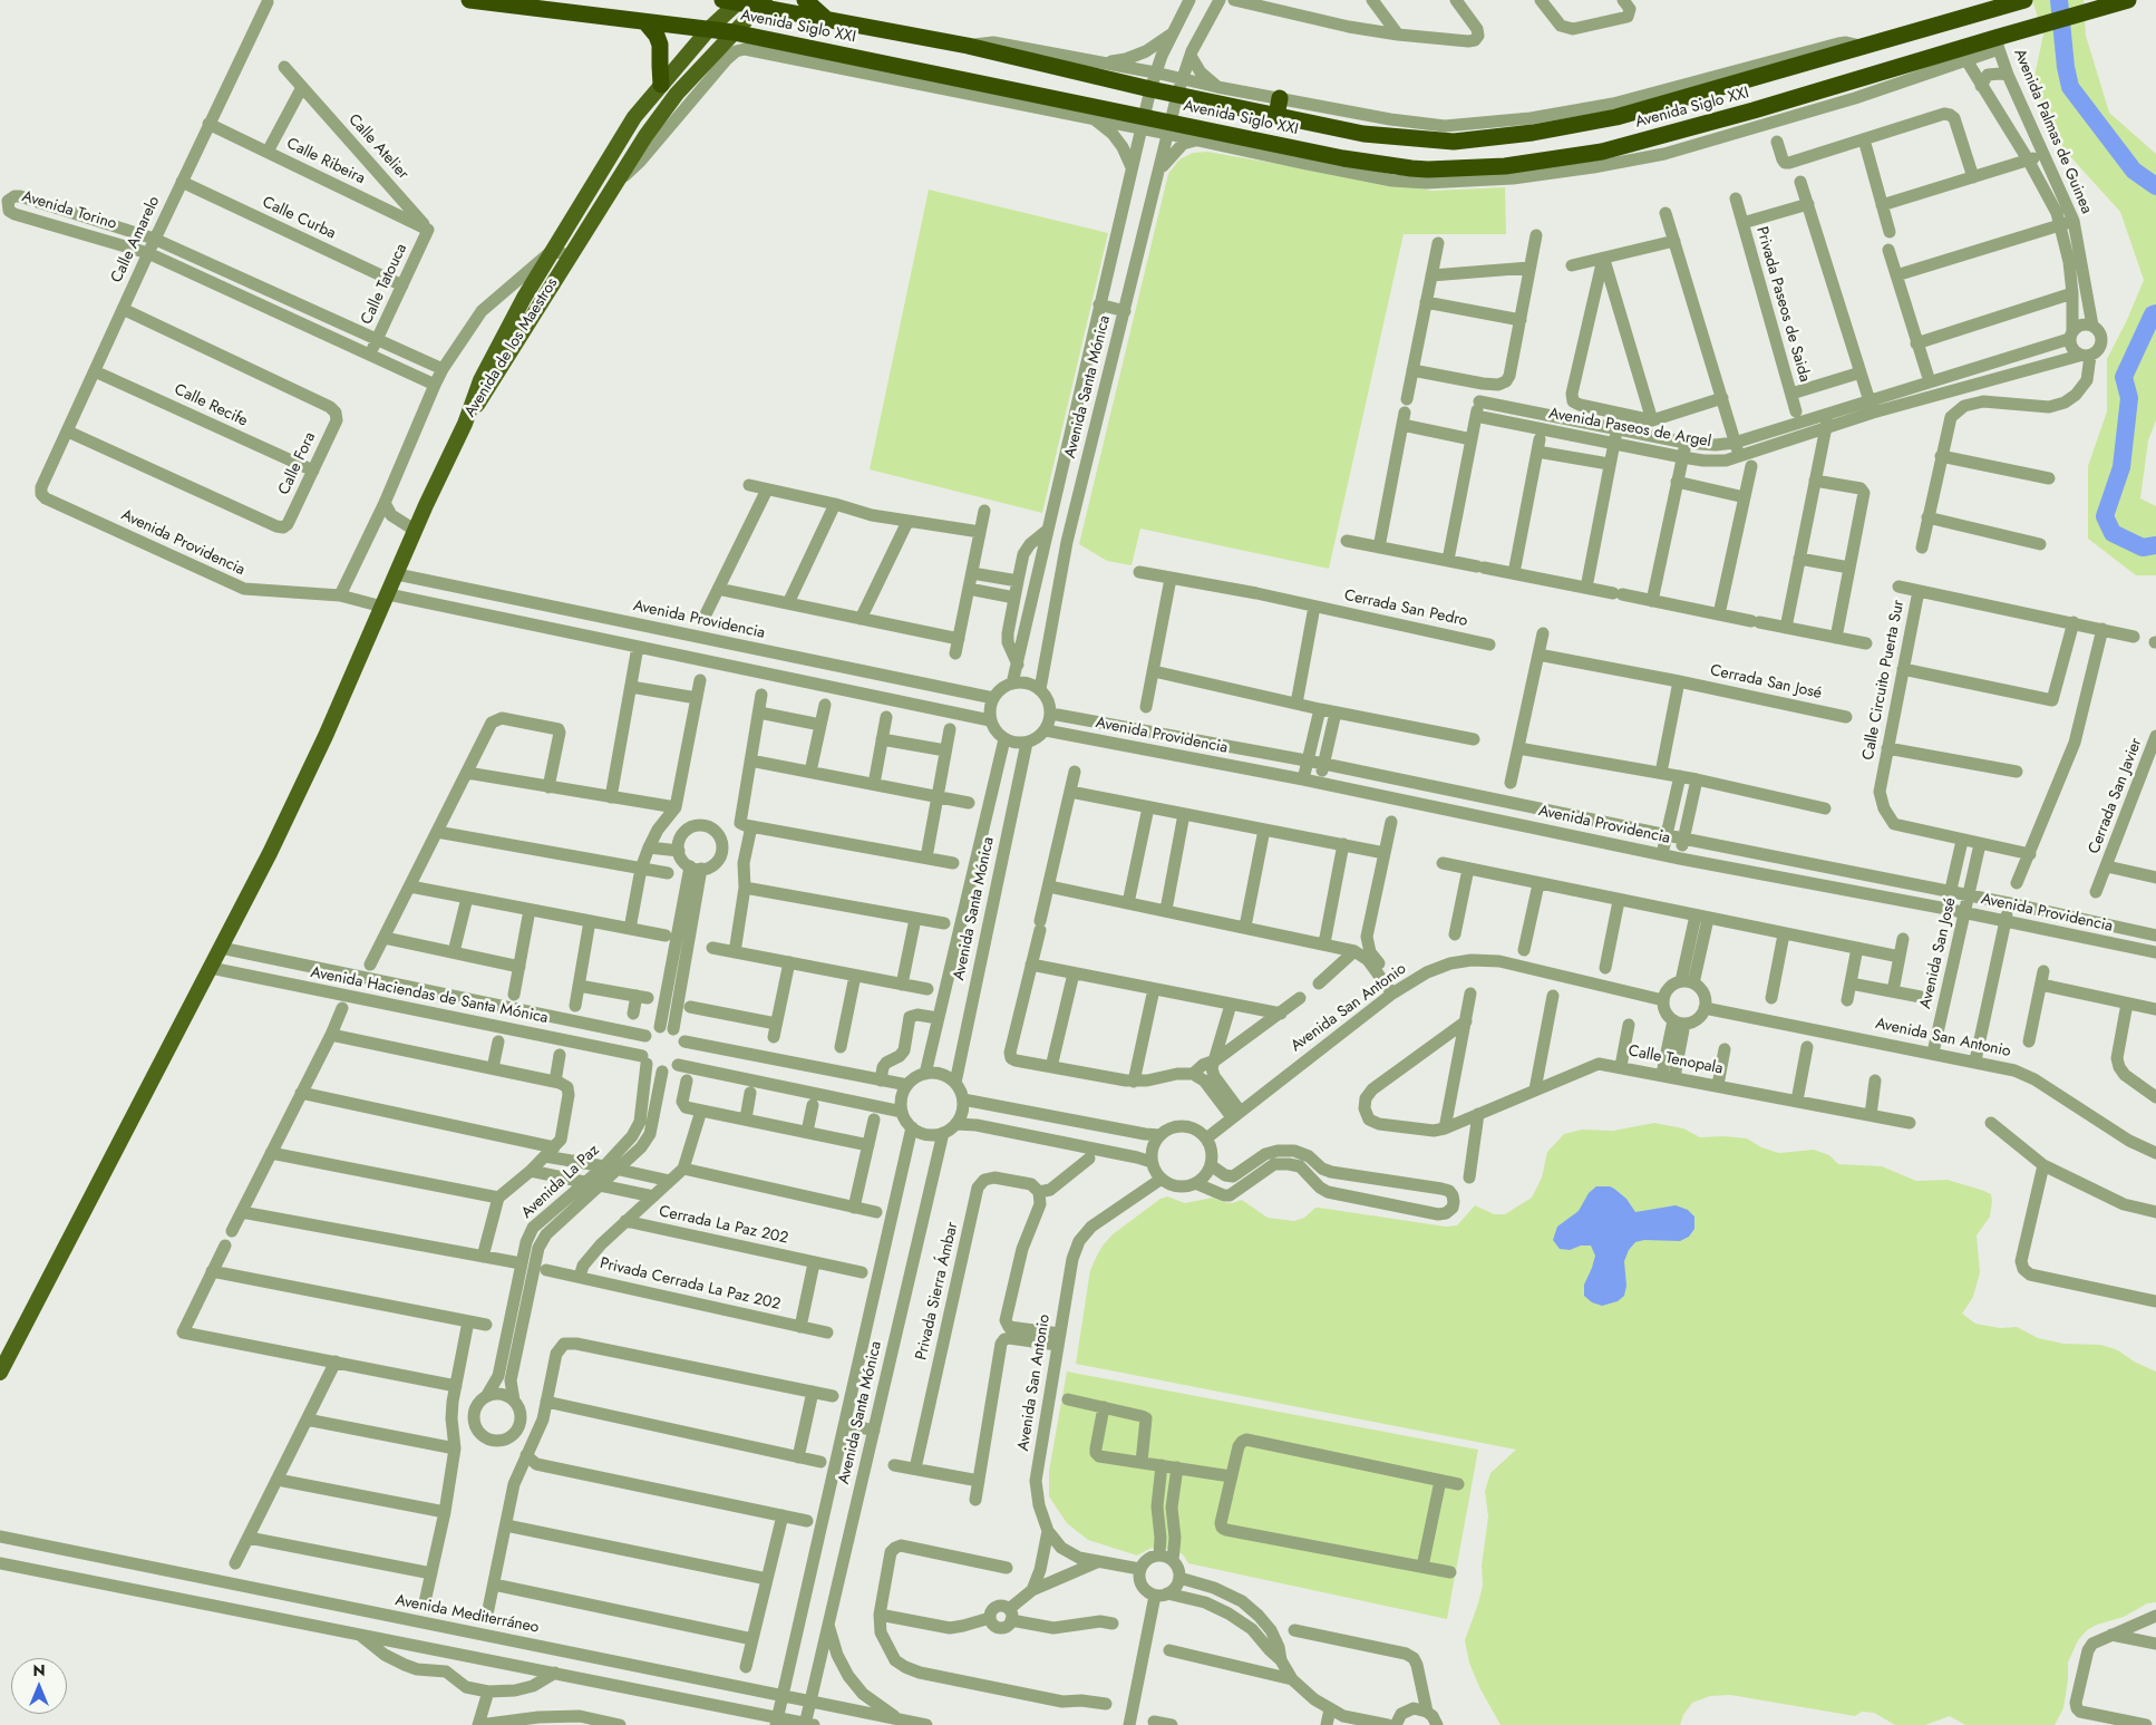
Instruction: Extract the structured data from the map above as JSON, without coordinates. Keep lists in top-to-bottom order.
{
  "streets": {
    "highway": ["Avenida Siglo XXI"],
    "main road": ["Avenida de los Maestros"],
    "street": [
      "Avenida Palmas de Guinea",
      "Calle Atelier",
      "Calle Ribeira",
      "Avenida Torino",
      "Calle Curba",
      "Calle Amarelo",
      "Calle Tatouca",
      "Privada Paseos de Saida",
      "Avenida Santa Mónica",
      "Calle Recife",
      "Avenida Paseos de Argel",
      "Calle Fora",
      "Avenida Providencia",
      "Cerrada San Pedro",
      "Calle Circuito Puerta Sur",
      "Cerrada San José",
      "Cerrada San Javier",
      "Avenida San José",
      "Avenida Haciendas de Santa Mónica",
      "Avenida San Antonio",
      "Calle Tenopala",
      "Avenida La Paz",
      "Cerrada La Paz 202",
      "Privada Cerrada La Paz 202",
      "Privada Sierra Ámbar",
      "Avenida Mediterráneo"
    ]
  },
  "crossings": [
    ["Avenida Siglo XXI", "Avenida Palmas de Guinea"],
    ["Avenida Siglo XXI", "Avenida de los Maestros"],
    ["Avenida Siglo XXI", "Avenida Santa Mónica"],
    ["Avenida Palmas de Guinea", "Avenida Paseos de Argel"],
    ["Calle Atelier", "Calle Ribeira"],
    ["Calle Atelier", "Calle Tatouca"],
    ["Calle Ribeira", "Calle Amarelo"],
    ["Calle Ribeira", "Calle Tatouca"],
    ["Avenida Torino", "Calle Amarelo"],
    ["Avenida Torino", "Calle Tatouca"],
    ["Calle Curba", "Calle Amarelo"],
    ["Calle Curba", "Calle Tatouca"],
    ["Calle Amarelo", "Calle Recife"],
    ["Calle Amarelo", "Calle Fora"],
    ["Calle Amarelo", "Avenida Providencia"],
    ["Avenida Santa Mónica", "Avenida Providencia"],
    ["Avenida Santa Mónica", "Avenida Mediterráneo"],
    ["Calle Recife", "Calle Fora"],
    ["Avenida Providencia", "Avenida San José"],
    ["Avenida San José", "Avenida San Antonio"],
    ["Avenida Haciendas de Santa Mónica", "Avenida La Paz"],
    ["Avenida La Paz", "Cerrada La Paz 202"],
    ["Cerrada La Paz 202", "Privada Cerrada La Paz 202"]
  ],
  "north": "top"
}
